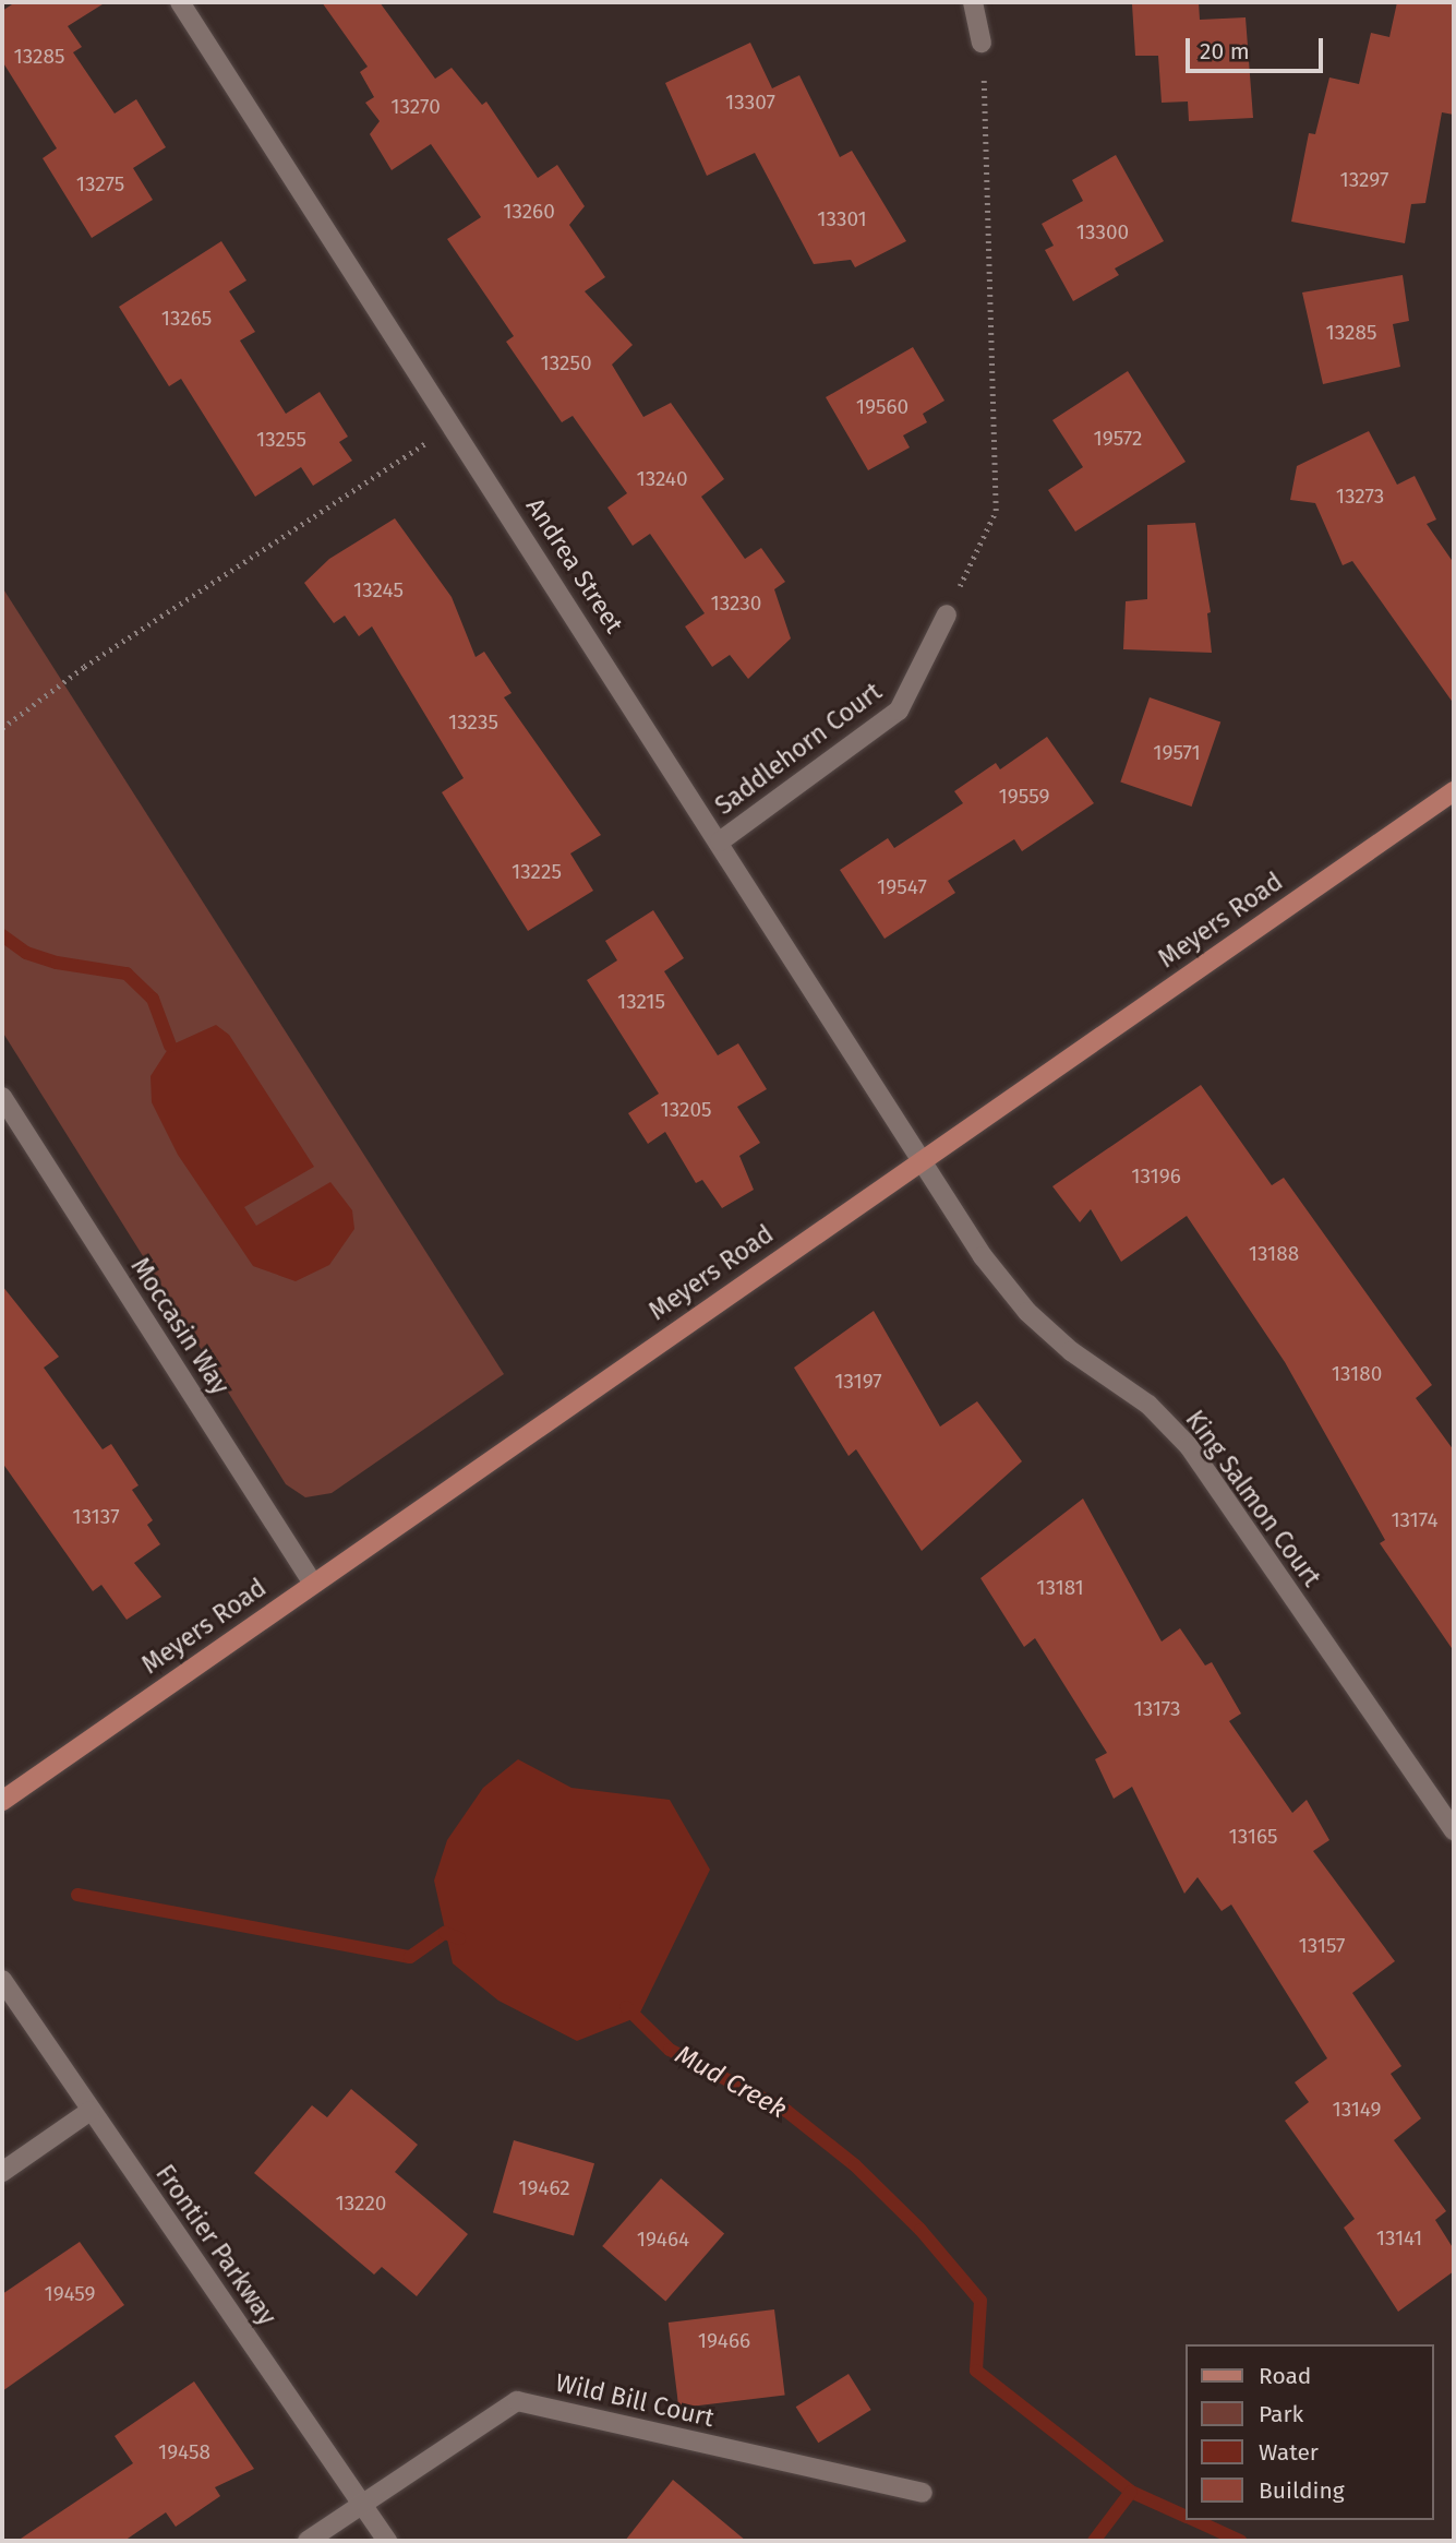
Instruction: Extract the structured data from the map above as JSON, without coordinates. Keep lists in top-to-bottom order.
{
  "streets": {
    "main road": ["Meyers Road"],
    "street": [
      "Andrea Street",
      "Saddlehorn Court",
      "Moccasin Way",
      "King Salmon Court",
      "Frontier Parkway",
      "Wild Bill Court"
    ]
  },
  "crossings": [
    ["Andrea Street", "Saddlehorn Court"],
    ["Andrea Street", "Meyers Road"],
    ["Andrea Street", "King Salmon Court"],
    ["Meyers Road", "Moccasin Way"],
    ["Meyers Road", "King Salmon Court"],
    ["Frontier Parkway", "Wild Bill Court"]
  ],
  "water": ["Mud Creek"],
  "house_numbers": [
    "13285",
    "13307",
    "13270",
    "13297",
    "13275",
    "13260",
    "13301",
    "13300",
    "13265",
    "13285",
    "13250",
    "19560",
    "19572",
    "13255",
    "13240",
    "13273",
    "13245",
    "13230",
    "13235",
    "19571",
    "19559",
    "13225",
    "19547",
    "13215",
    "13205",
    "13196",
    "13188",
    "13180",
    "13197",
    "13137",
    "13174",
    "13181",
    "13173",
    "13165",
    "13157",
    "13149",
    "19462",
    "13220",
    "13141",
    "19464",
    "19459",
    "19466",
    "19458"
  ],
  "legend": [
    "Road",
    "Park",
    "Water",
    "Building"
  ],
  "scale_bar": "20 m"
}
